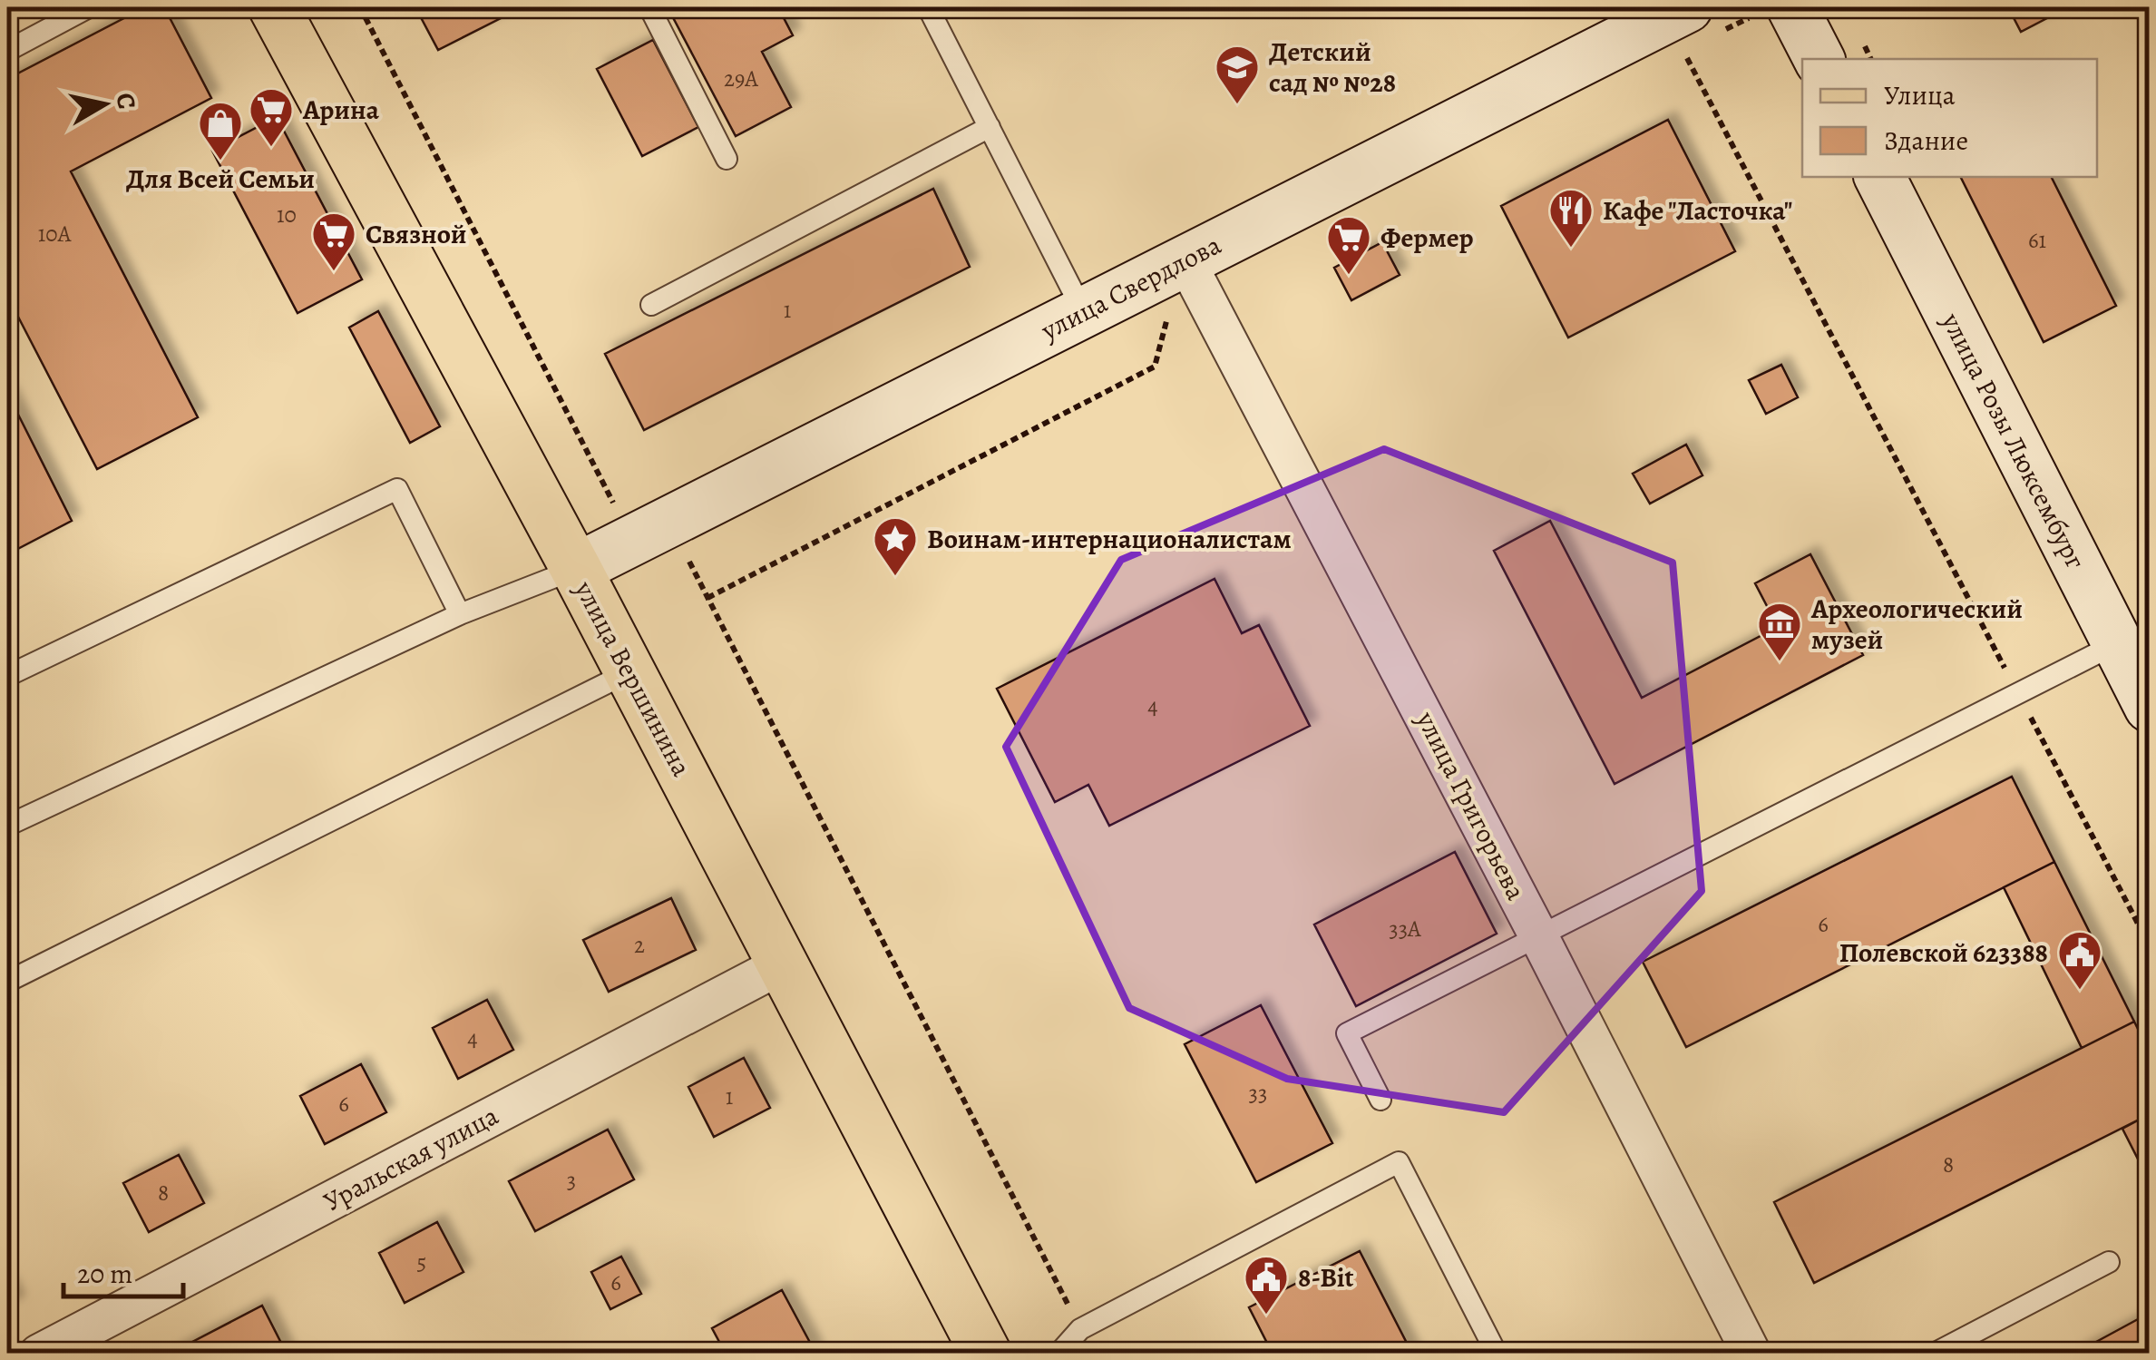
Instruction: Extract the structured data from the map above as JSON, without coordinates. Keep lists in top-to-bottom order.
{
  "streets": {
    "main road": ["улица Вершинина"],
    "street": [
      "улица Свердлова",
      "улица Розы Люксембург",
      "улица Григорьева",
      "Уральская улица"
    ]
  },
  "crossings": [
    ["улица Свердлова", "улица Вершинина"],
    ["улица Свердлова", "улица Григорьева"],
    ["улица Вершинина", "Уральская улица"]
  ],
  "places": {
    "school or university": ["Детский сад № №28"],
    "supermarket": ["Арина", "Связной", "Фермер"],
    "shop": ["Для Всей Семьи"],
    "restaurant": ["Кафе \"Ласточка\""],
    "place": ["Воинам-интернационалистам"],
    "museum": ["Археологический музей"],
    "public building": ["Полевской 623388", "8-Bit"]
  },
  "house_numbers": [
    "29А",
    "10",
    "10А",
    "61",
    "1",
    "4",
    "6",
    "33А",
    "2",
    "4",
    "33",
    "1",
    "6",
    "8",
    "3",
    "8",
    "5",
    "6"
  ],
  "legend": ["Улица", "Здание"],
  "scale_bar": "20 m",
  "north": "right"
}
